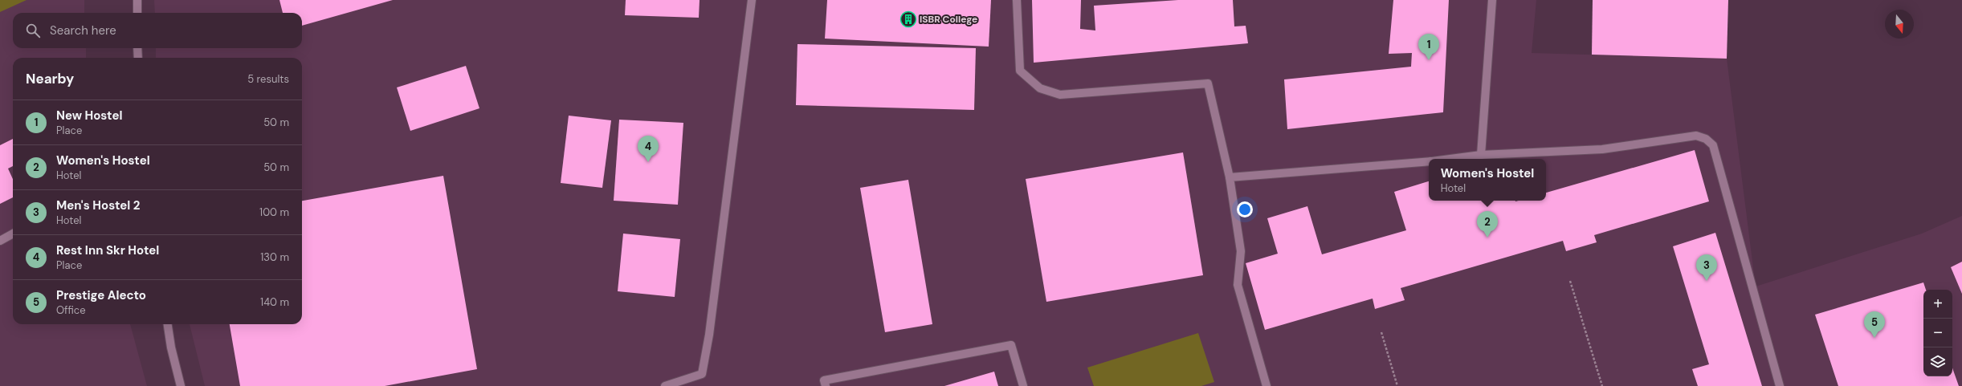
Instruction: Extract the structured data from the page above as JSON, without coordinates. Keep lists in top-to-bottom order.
{
  "places": {
    "building": ["ISBR College"]
  },
  "north": "bottom",
  "page": {
    "search": "Search here",
    "pins": [
      "1",
      "4",
      "2",
      "3",
      "5"
    ],
    "heading": ["Nearby", "5 results"],
    "list": [
      {
        "mark": "1",
        "name": "New Hostel",
        "note": "Place",
        "value": "50 m"
      },
      {
        "mark": "2",
        "name": "Women's Hostel",
        "note": "Hotel",
        "value": "50 m"
      },
      {
        "mark": "3",
        "name": "Men's Hostel 2",
        "note": "Hotel",
        "value": "100 m"
      },
      {
        "mark": "4",
        "name": "Rest Inn Skr Hotel",
        "note": "Place",
        "value": "130 m"
      },
      {
        "mark": "5",
        "name": "Prestige Alecto",
        "note": "Office",
        "value": "140 m"
      }
    ],
    "popup": ["Women's Hostel", "Hotel"],
    "map_buttons": ["+", "−"]
  }
}
